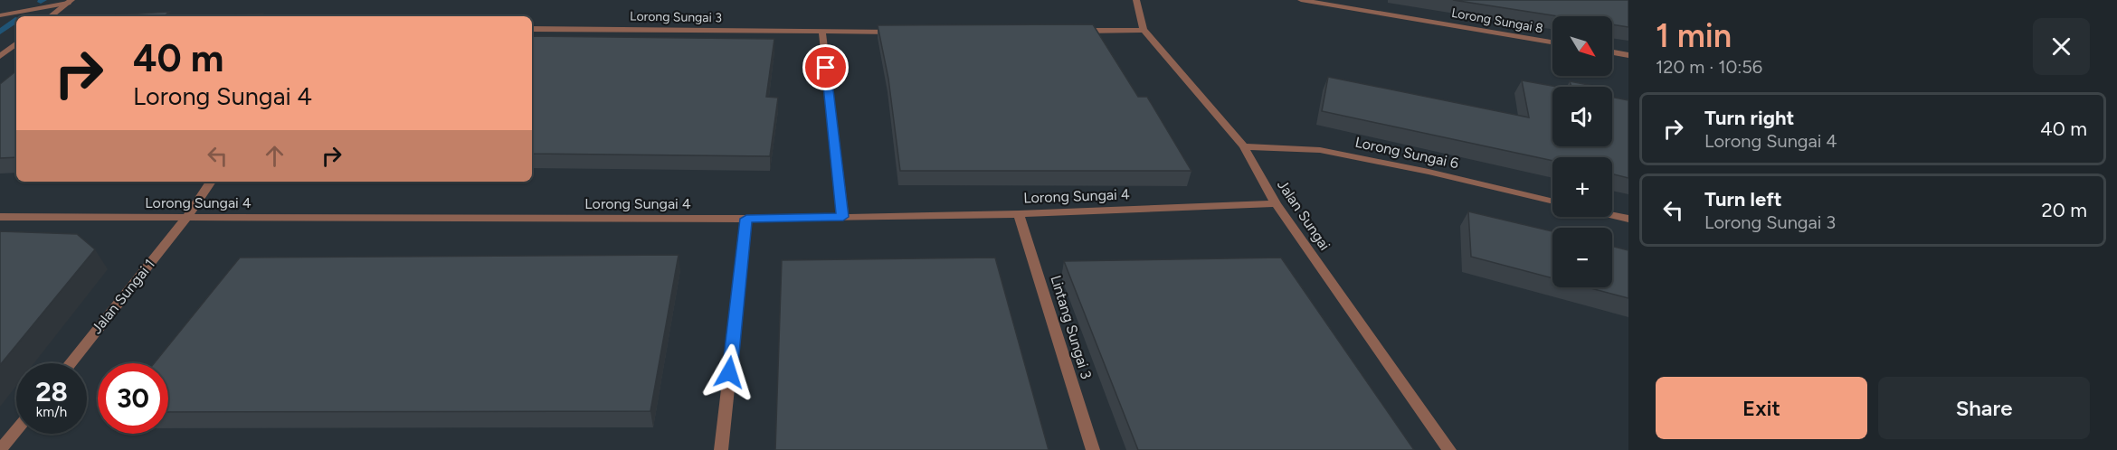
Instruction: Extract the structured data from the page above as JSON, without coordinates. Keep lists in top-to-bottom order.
{
  "streets": {
    "street": [
      "Lorong Sungai 3",
      "Lorong Sungai 8",
      "Lorong Sungai 6",
      "Lorong Sungai 4",
      "Jalan Sungai",
      "Jalan Sungai 1",
      "Lintang Sungai 3"
    ]
  },
  "crossings": [
    ["Lorong Sungai 6", "Jalan Sungai"],
    ["Lorong Sungai 4", "Jalan Sungai"],
    ["Lorong Sungai 4", "Jalan Sungai 1"],
    ["Lorong Sungai 4", "Lintang Sungai 3"]
  ],
  "north": "bottom right",
  "page": {
    "heading": ["1 min", "120 m · 10:56"],
    "map_buttons": ["+", "−"],
    "turn": ["40 m", "Lorong Sungai 4"],
    "list": [
      {
        "name": "Turn right",
        "note": "Lorong Sungai 4",
        "value": "40 m"
      },
      {
        "name": "Turn left",
        "note": "Lorong Sungai 3",
        "value": "20 m"
      }
    ],
    "speed": "28 km/h",
    "limit": "30",
    "buttons": ["Exit", "Share"]
  }
}
